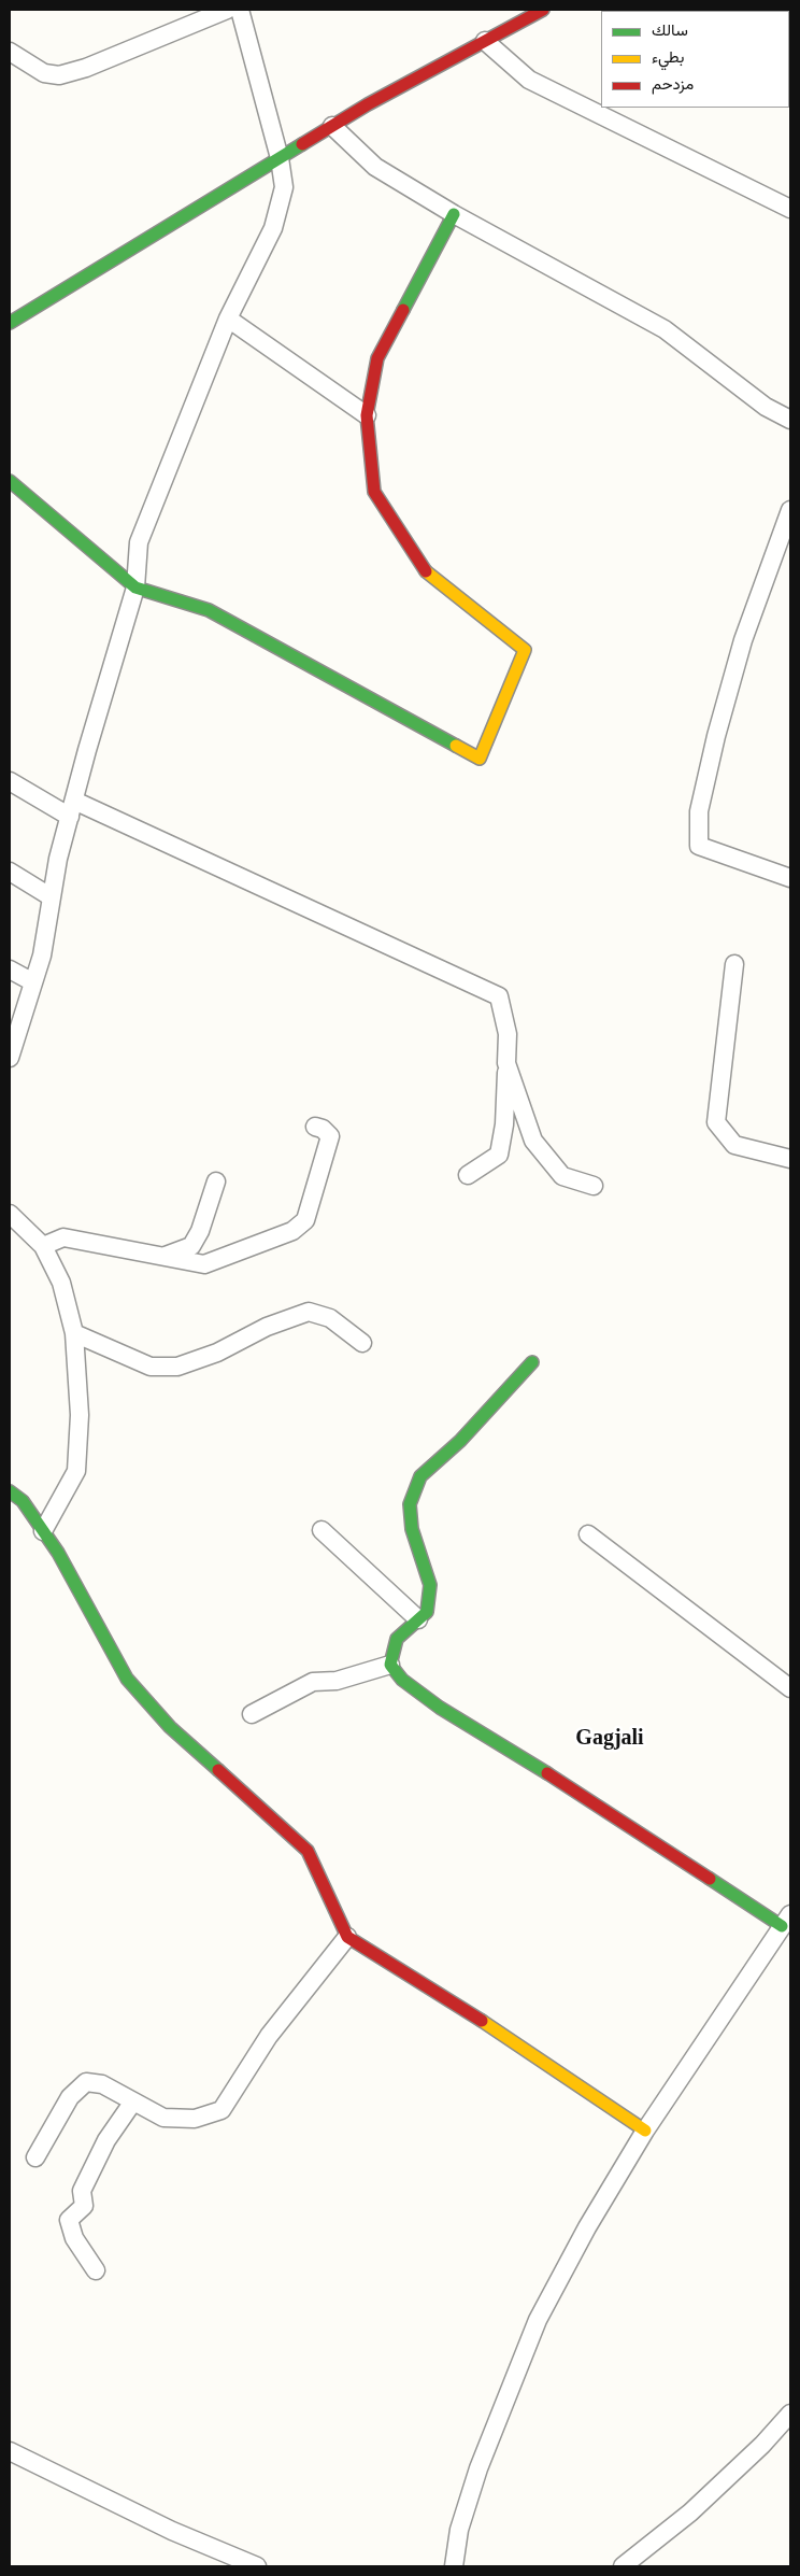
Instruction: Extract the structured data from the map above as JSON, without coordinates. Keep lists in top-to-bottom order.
{
  "districts": ["Gagjali"],
  "legend": ["سالك", "بطيء", "مزدحم"]
}
